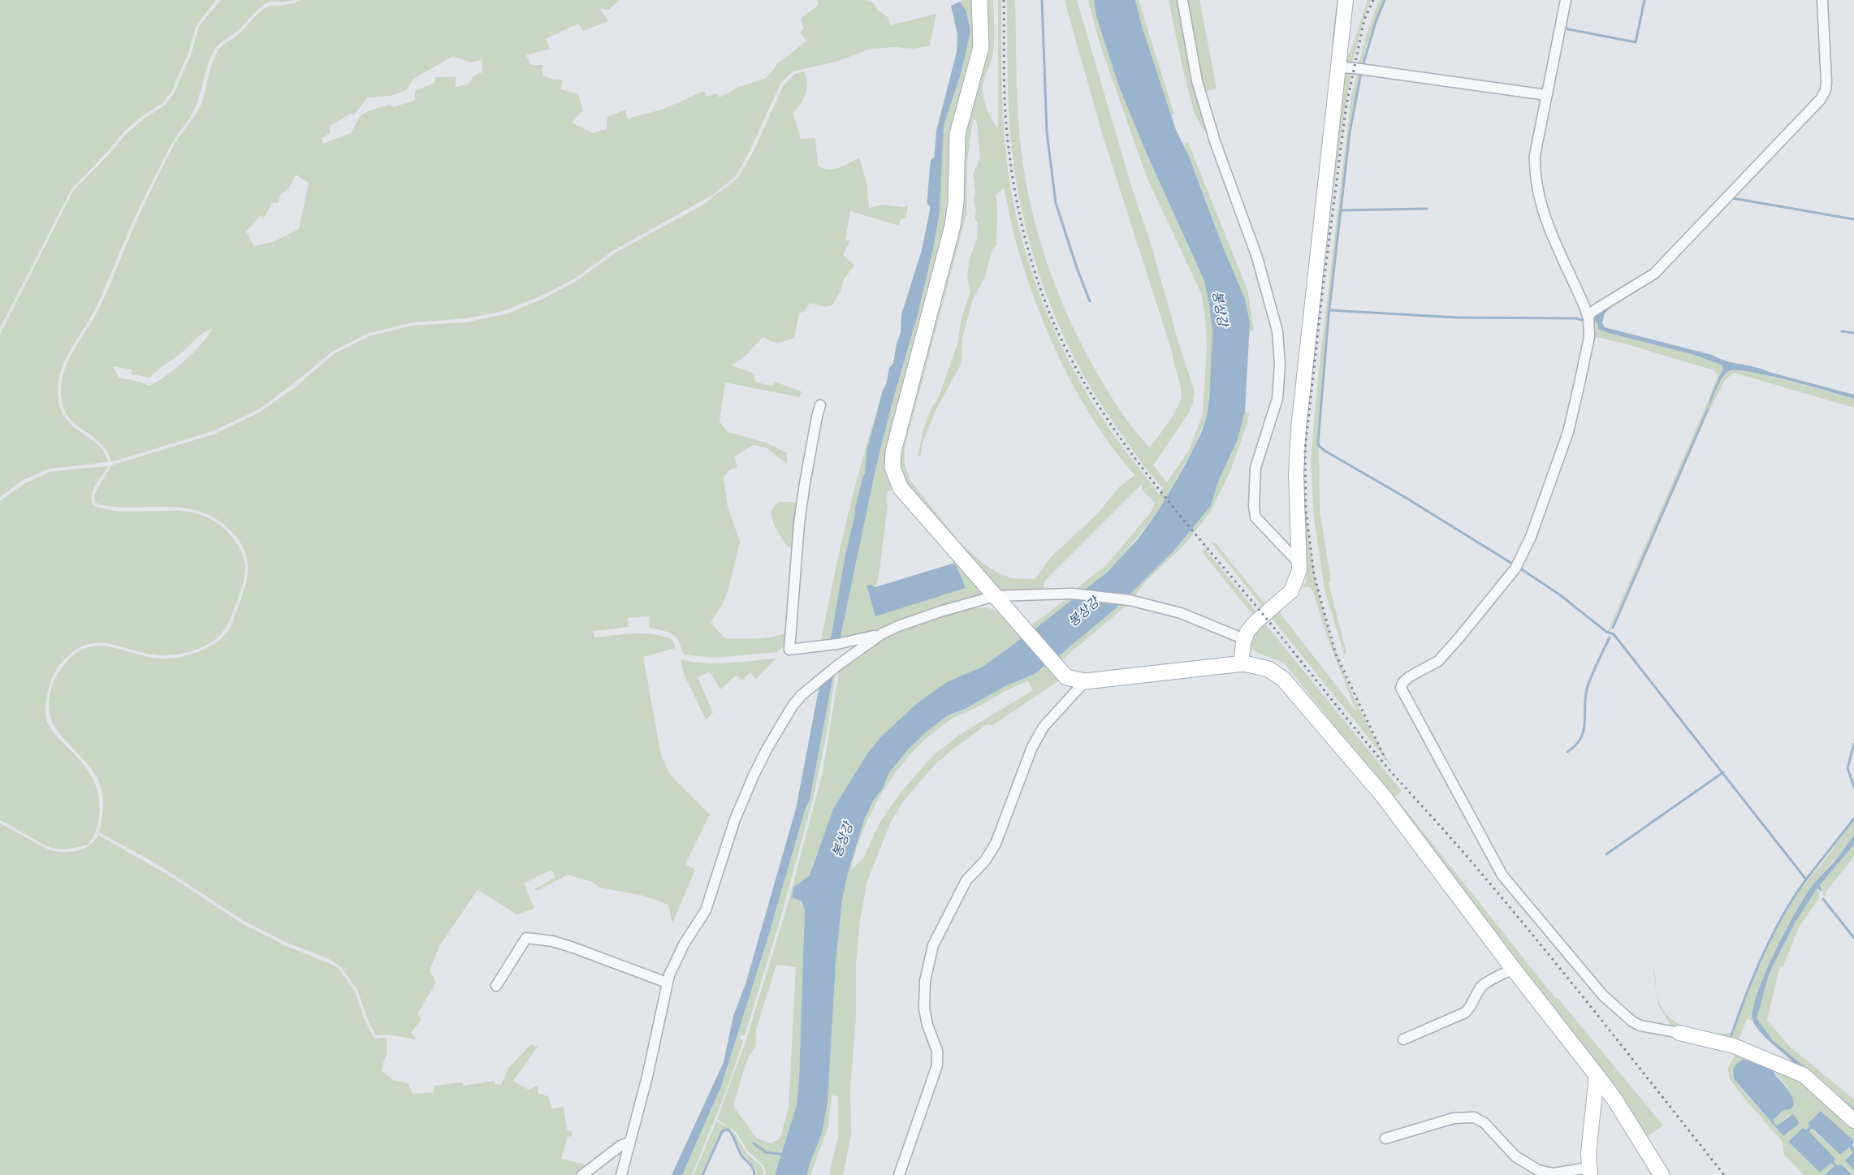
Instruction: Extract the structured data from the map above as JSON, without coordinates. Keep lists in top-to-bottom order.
{
  "water": ["봉상강"]
}
